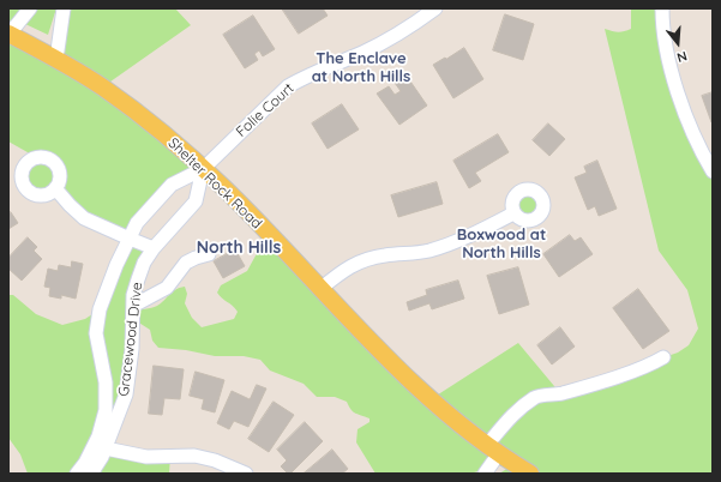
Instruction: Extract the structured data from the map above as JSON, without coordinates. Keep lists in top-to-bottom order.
{
  "streets": {
    "main road": ["Shelter Rock Road"],
    "street": ["Folie Court", "Gracewood Drive"]
  },
  "crossings": [
    ["Folie Court", "Shelter Rock Road"],
    ["Folie Court", "Gracewood Drive"],
    ["Shelter Rock Road", "Gracewood Drive"]
  ],
  "districts": ["The Enclave at North Hills", "Boxwood at North Hills", "North Hills"],
  "north": "bottom"
}
